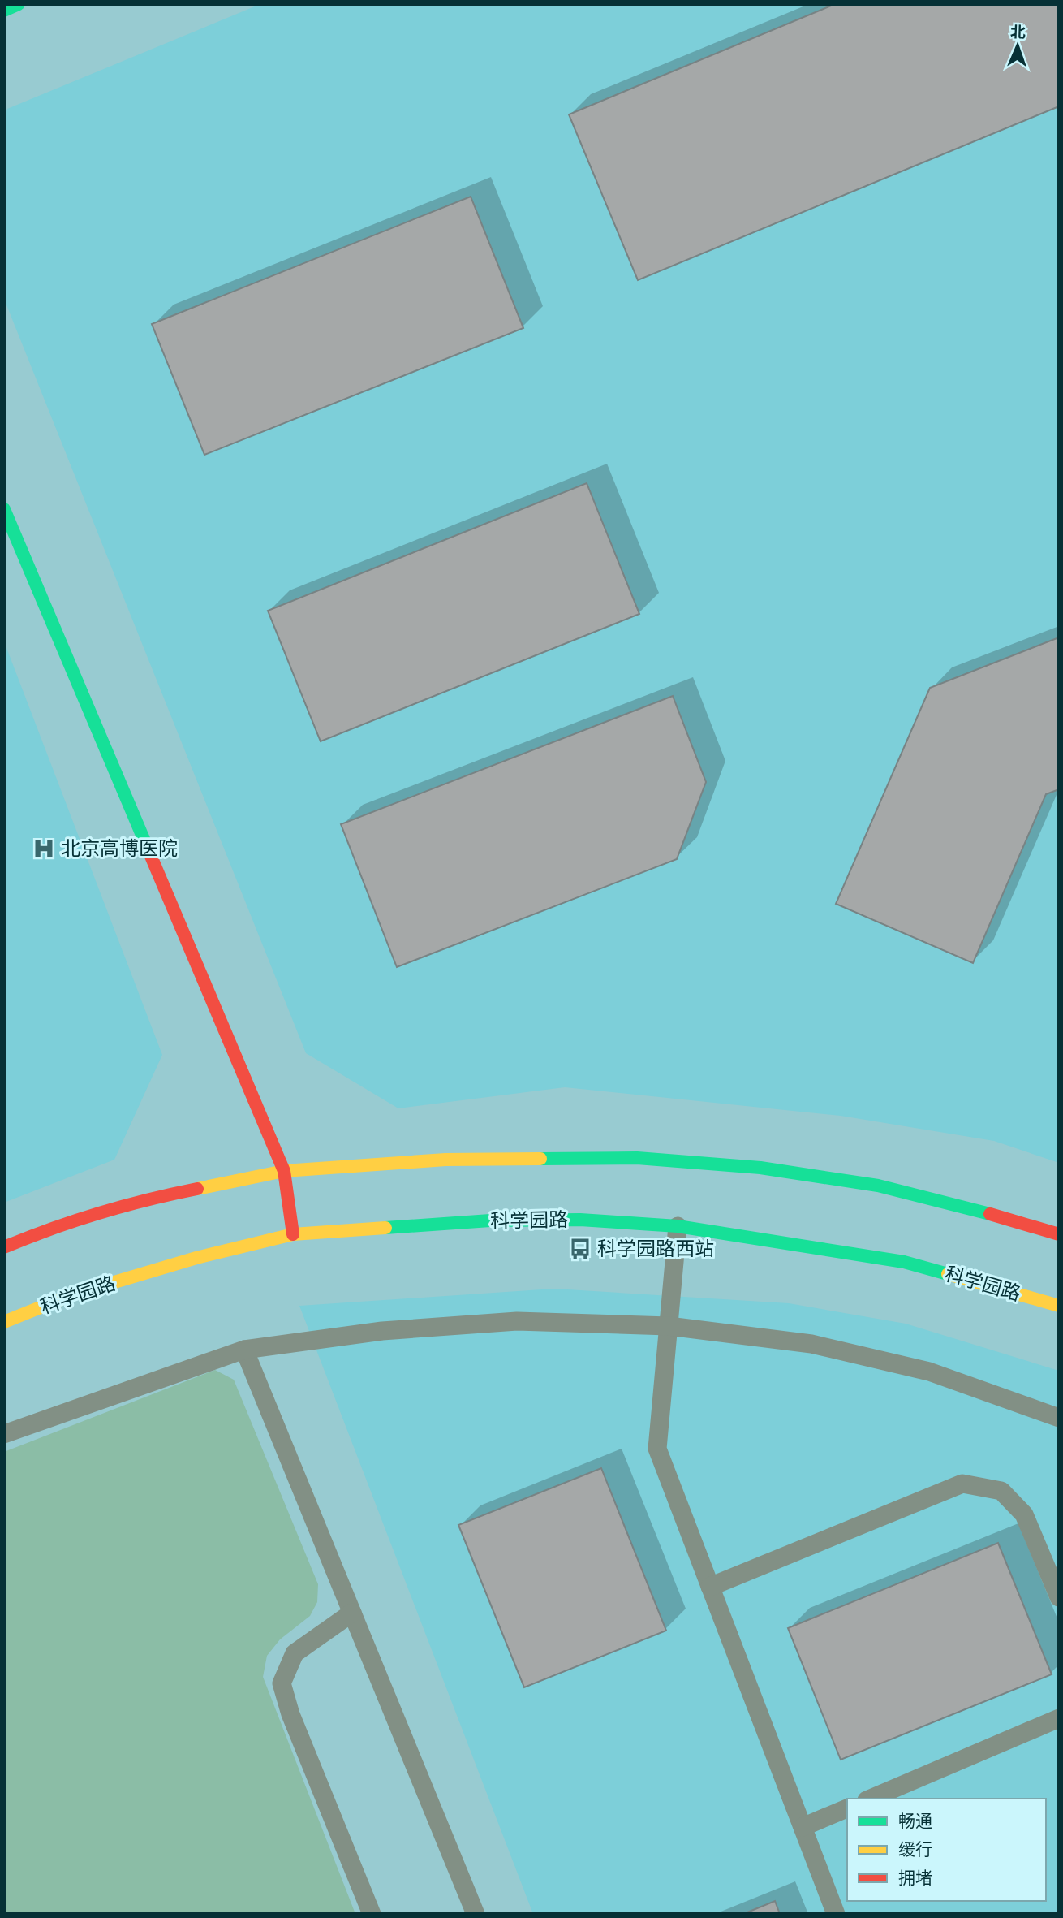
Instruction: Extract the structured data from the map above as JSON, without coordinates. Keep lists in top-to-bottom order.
{
  "streets": {
    "street": ["科学园路"]
  },
  "places": {
    "hospital": ["北京高博医院"],
    "bus stop": ["科学园路西站"]
  },
  "legend": ["畅通", "缓行", "拥堵"],
  "north": "top"
}
